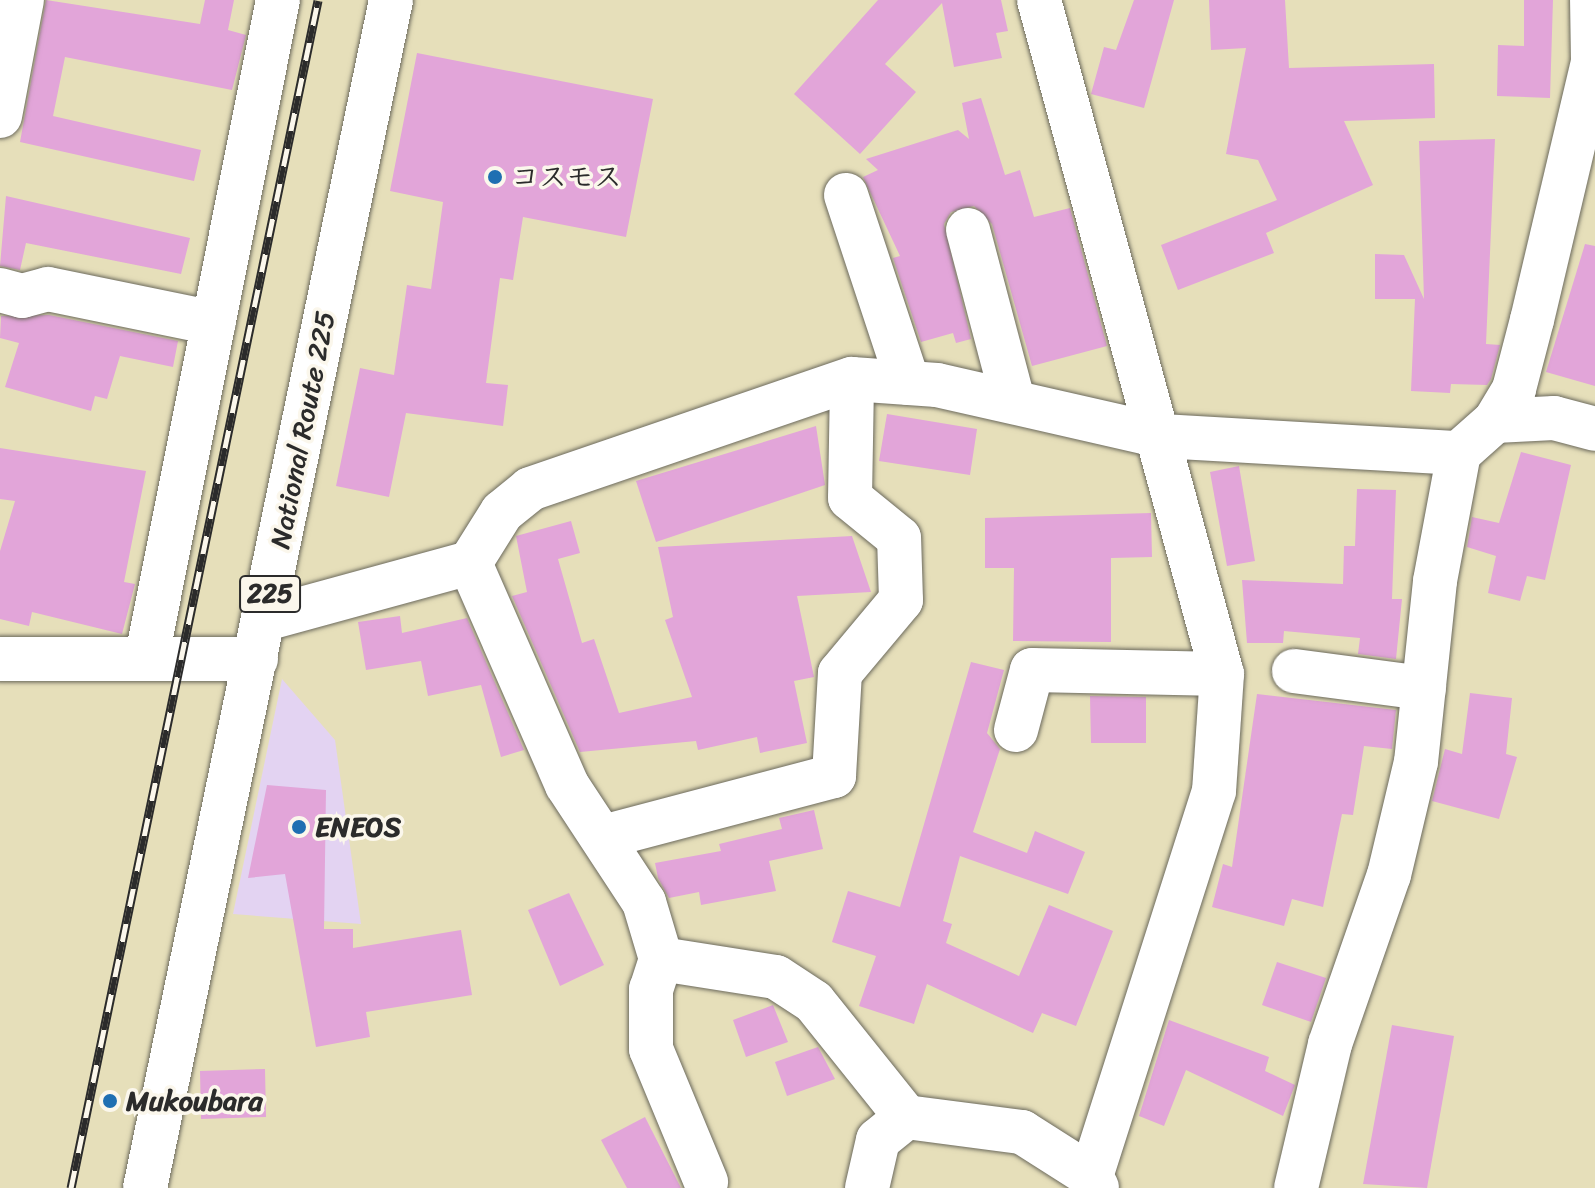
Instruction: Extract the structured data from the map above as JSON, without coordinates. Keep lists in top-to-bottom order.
{
  "streets": {
    "main road": ["National Route 225", "225"]
  },
  "places": ["コスモス", "ENEOS", "Mukoubara"]
}
